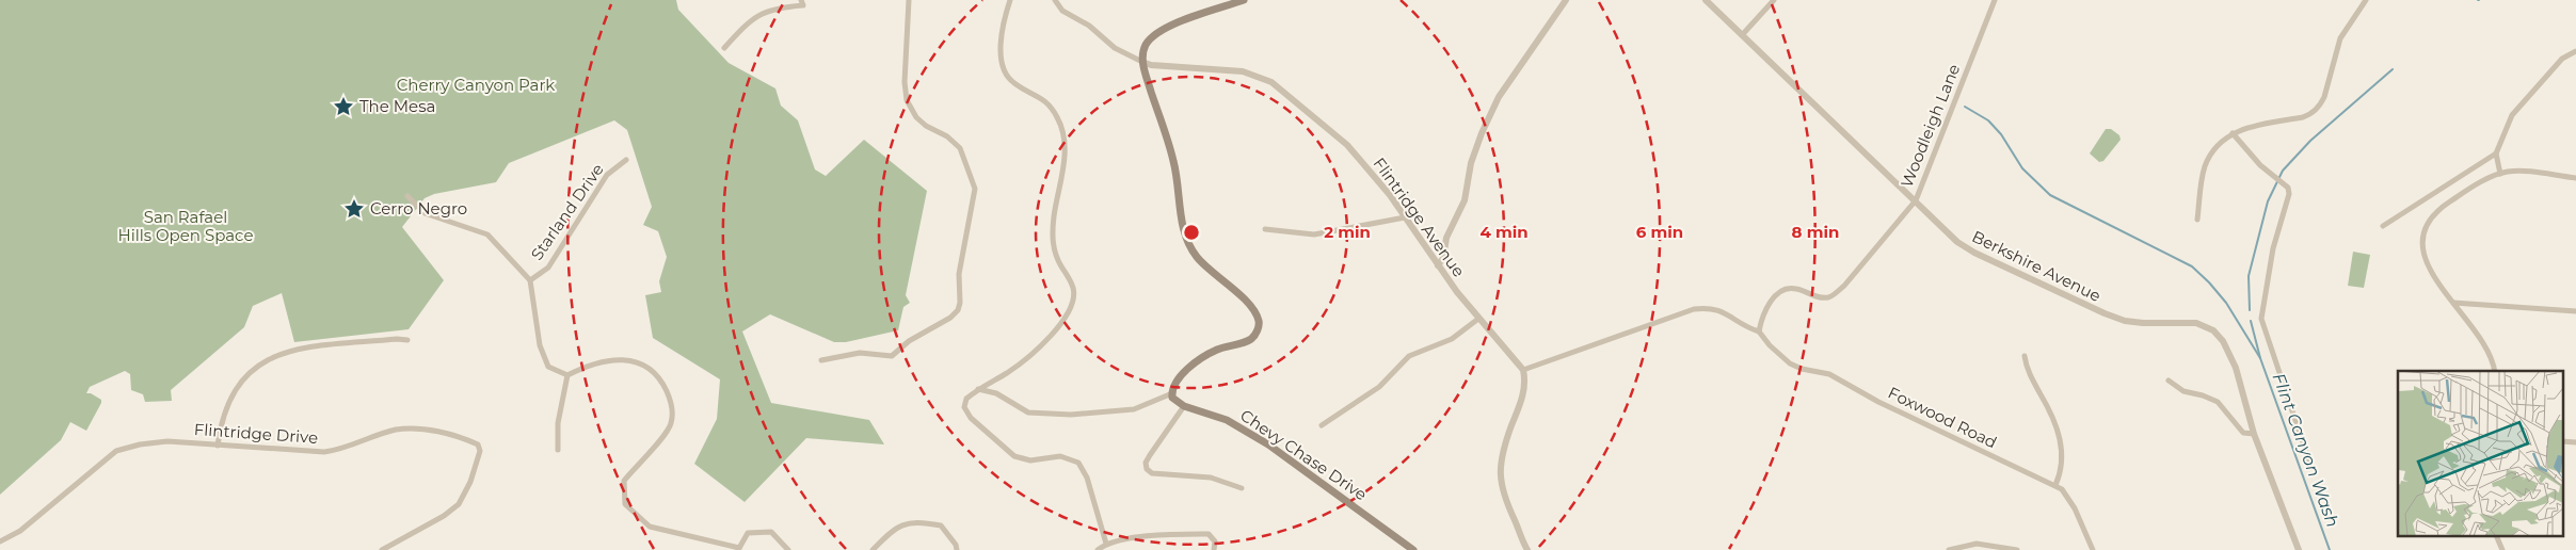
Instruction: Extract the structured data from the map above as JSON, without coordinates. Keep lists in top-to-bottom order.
{
  "streets": {
    "main road": ["Chevy Chase Drive"],
    "street": [
      "Woodleigh Lane",
      "Starland Drive",
      "Flintridge Avenue",
      "Berkshire Avenue",
      "Foxwood Road",
      "Flintridge Drive"
    ]
  },
  "crossings": [
    ["Woodleigh Lane", "Berkshire Avenue"],
    ["Woodleigh Lane", "Foxwood Road"]
  ],
  "water": ["Flint Canyon Wash"],
  "parks": ["Cherry Canyon Park", "San Rafael Hills Open Space"],
  "places": {
    "place": ["The Mesa", "Cerro Negro"]
  },
  "rings": [
    "2 min",
    "4 min",
    "6 min",
    "8 min"
  ]
}
